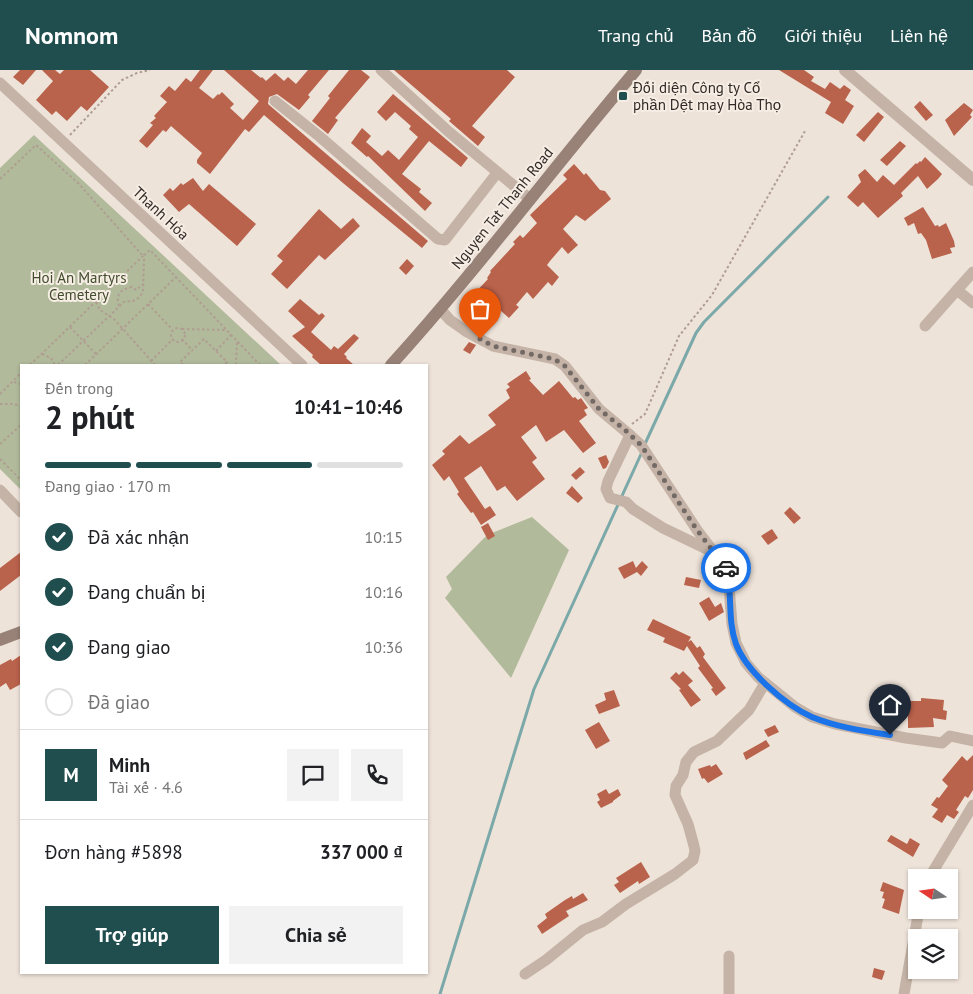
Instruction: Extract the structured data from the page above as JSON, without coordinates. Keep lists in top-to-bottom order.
{
  "streets": {
    "main road": ["Nguyen Tat Thanh Road"],
    "street": ["Thanh Hóa"]
  },
  "parks": ["Hoi An Martyrs Cemetery"],
  "places": {
    "transit": ["Đối diện Công ty Cổ phần Dệt may Hòa Thọ"]
  },
  "north": "left",
  "page": {
    "header": "Nomnom",
    "nav": [
      "Trang chủ",
      "Bản đồ",
      "Giới thiệu",
      "Liên hệ"
    ],
    "heading": ["2 phút", "Đến trong", "10:41–10:46"],
    "panel": [
      "Minh",
      "Tài xế · 4.6",
      "Đơn hàng #5898",
      "337 000 ₫"
    ],
    "bar": "Đang giao · 170 m",
    "list": [
      ["Đã xác nhận", "10:15"],
      ["Đang chuẩn bị", "10:16"],
      ["Đang giao", "10:36"],
      "Đã giao"
    ],
    "round": "M",
    "buttons": ["Trợ giúp", "Chia sẻ"]
  }
}
